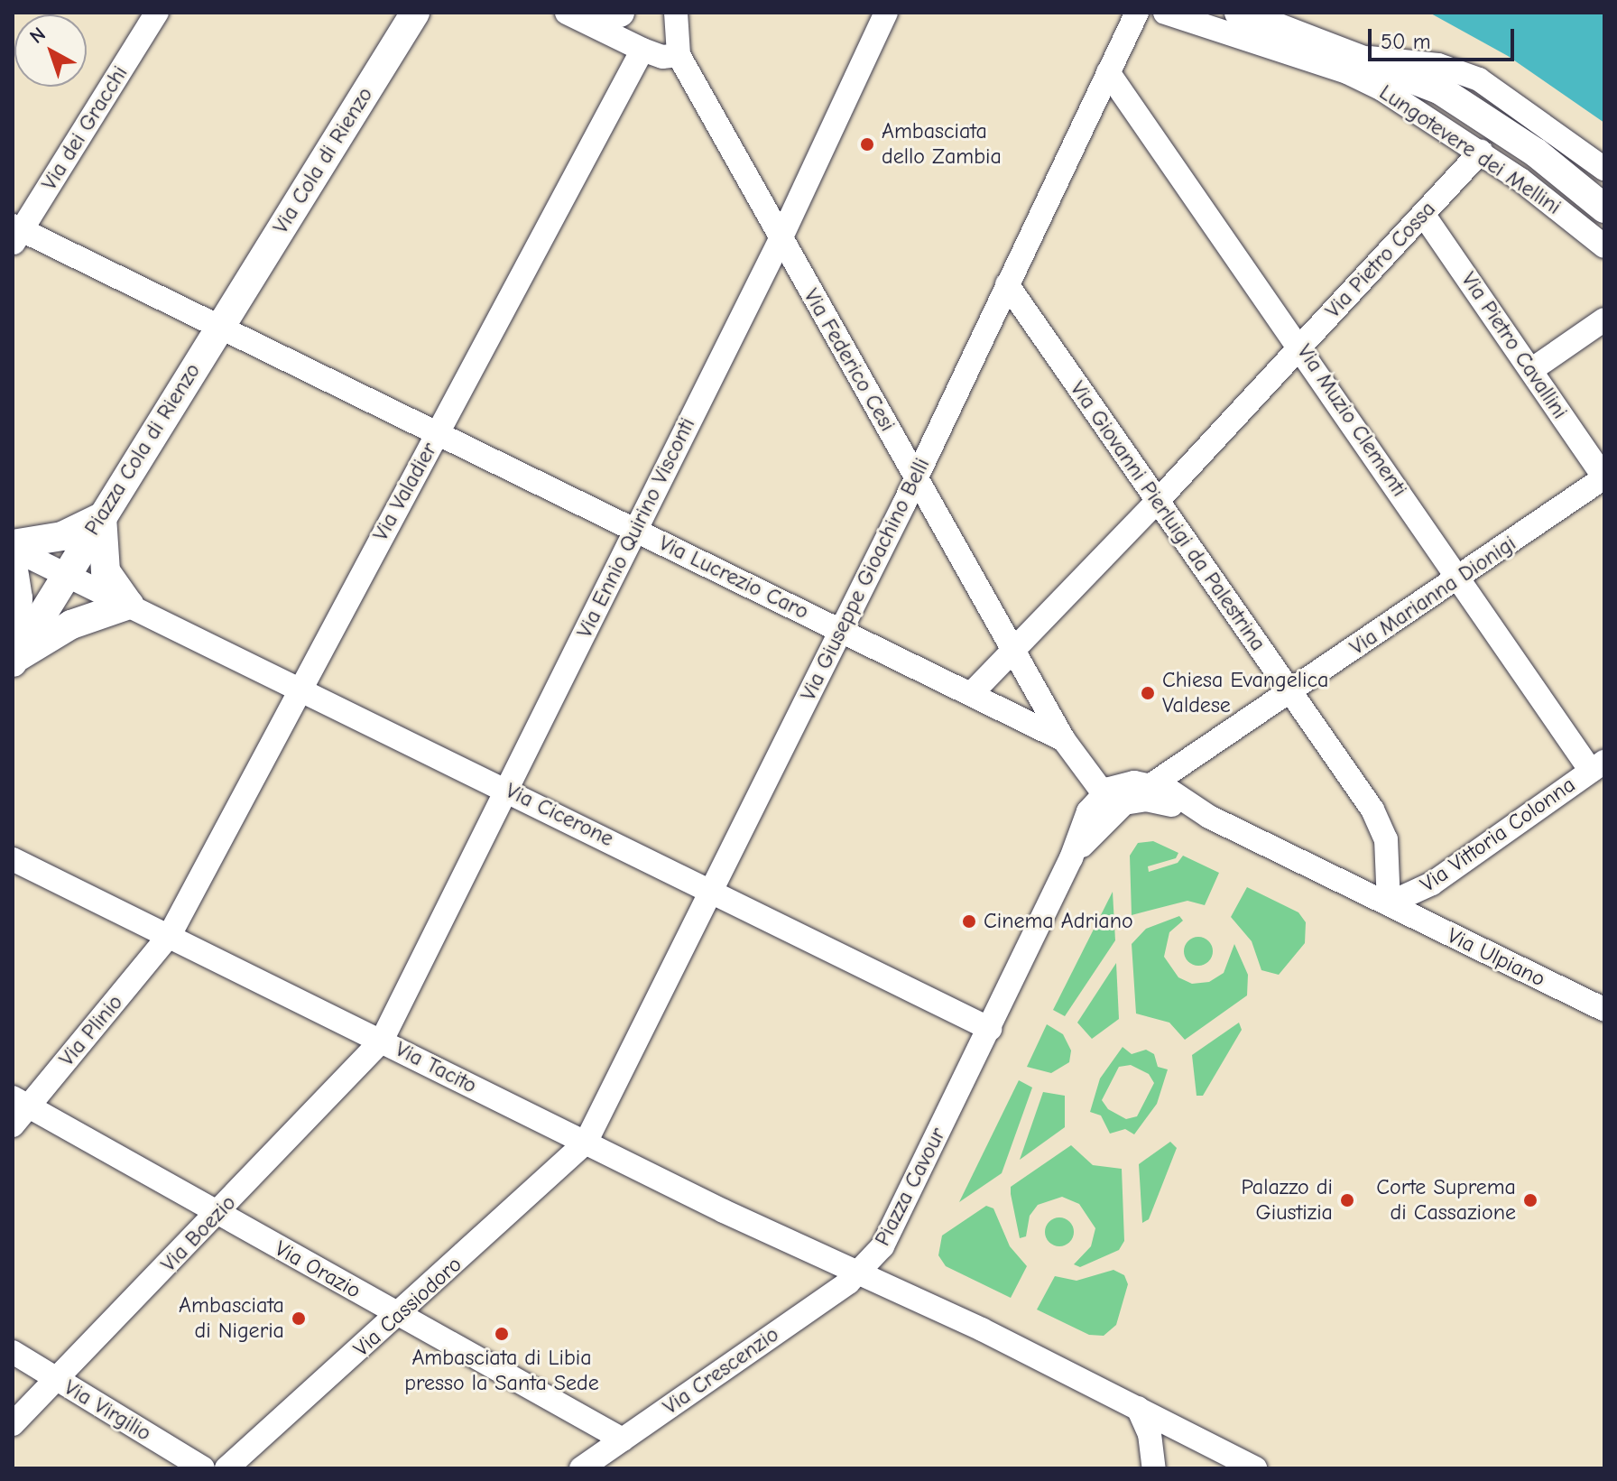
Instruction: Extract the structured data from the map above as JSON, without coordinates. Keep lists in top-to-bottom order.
{
  "streets": {
    "main road": ["Lungotevere dei Mellini", "Via Cola di Rienzo", "Piazza Cola di Rienzo"],
    "street": [
      "Via dei Gracchi",
      "Via Pietro Cossa",
      "Via Pietro Cavallini",
      "Via Federico Cesi",
      "Via Muzio Clementi",
      "Via Valadier",
      "Via Giovanni Pierluigi da Palestrina",
      "Via Ennio Quirino Visconti",
      "Via Lucrezio Caro",
      "Via Giuseppe Gioachino Belli",
      "Via Marianna Dionigi",
      "Via Cicerone",
      "Via Vittoria Colonna",
      "Via Ulpiano",
      "Via Plinio",
      "Via Tacito",
      "Piazza Cavour",
      "Via Boezio",
      "Via Orazio",
      "Via Cassiodoro",
      "Via Crescenzio",
      "Via Virgilio"
    ]
  },
  "crossings": [
    ["Lungotevere dei Mellini", "Via Pietro Cossa"],
    ["Via Cola di Rienzo", "Piazza Cola di Rienzo"],
    ["Via Cola di Rienzo", "Via Lucrezio Caro"],
    ["Via Pietro Cossa", "Via Pietro Cavallini"],
    ["Via Pietro Cossa", "Via Federico Cesi"],
    ["Via Pietro Cossa", "Via Muzio Clementi"],
    ["Via Pietro Cossa", "Via Giovanni Pierluigi da Palestrina"],
    ["Via Pietro Cossa", "Via Lucrezio Caro"],
    ["Via Pietro Cavallini", "Via Marianna Dionigi"],
    ["Via Federico Cesi", "Via Ennio Quirino Visconti"],
    ["Via Federico Cesi", "Via Lucrezio Caro"],
    ["Via Federico Cesi", "Via Giuseppe Gioachino Belli"],
    ["Via Muzio Clementi", "Via Giuseppe Gioachino Belli"],
    ["Via Muzio Clementi", "Via Marianna Dionigi"],
    ["Via Muzio Clementi", "Via Vittoria Colonna"],
    ["Piazza Cola di Rienzo", "Via Lucrezio Caro"],
    ["Via Valadier", "Via Lucrezio Caro"],
    ["Via Valadier", "Via Cicerone"],
    ["Via Valadier", "Via Plinio"],
    ["Via Valadier", "Via Tacito"],
    ["Via Giovanni Pierluigi da Palestrina", "Via Giuseppe Gioachino Belli"],
    ["Via Giovanni Pierluigi da Palestrina", "Via Marianna Dionigi"],
    ["Via Giovanni Pierluigi da Palestrina", "Via Vittoria Colonna"],
    ["Via Giovanni Pierluigi da Palestrina", "Via Ulpiano"],
    ["Via Giovanni Pierluigi da Palestrina", "Piazza Cavour"],
    ["Via Ennio Quirino Visconti", "Via Lucrezio Caro"],
    ["Via Ennio Quirino Visconti", "Via Cicerone"],
    ["Via Ennio Quirino Visconti", "Via Tacito"],
    ["Via Ennio Quirino Visconti", "Via Boezio"],
    ["Via Lucrezio Caro", "Via Giuseppe Gioachino Belli"],
    ["Via Giuseppe Gioachino Belli", "Via Cicerone"],
    ["Via Giuseppe Gioachino Belli", "Via Tacito"],
    ["Via Giuseppe Gioachino Belli", "Via Cassiodoro"],
    ["Via Marianna Dionigi", "Piazza Cavour"],
    ["Via Cicerone", "Piazza Cavour"],
    ["Via Vittoria Colonna", "Via Ulpiano"],
    ["Via Vittoria Colonna", "Piazza Cavour"],
    ["Via Ulpiano", "Piazza Cavour"],
    ["Via Plinio", "Via Tacito"],
    ["Via Plinio", "Via Orazio"],
    ["Via Tacito", "Piazza Cavour"],
    ["Via Tacito", "Via Boezio"],
    ["Via Tacito", "Via Cassiodoro"],
    ["Via Tacito", "Via Crescenzio"],
    ["Piazza Cavour", "Via Crescenzio"],
    ["Via Boezio", "Via Orazio"],
    ["Via Boezio", "Via Virgilio"],
    ["Via Orazio", "Via Cassiodoro"],
    ["Via Orazio", "Via Crescenzio"]
  ],
  "places": [
    "Ambasciata dello Zambia",
    "Chiesa Evangelica Valdese",
    "Cinema Adriano",
    "Palazzo di Giustizia",
    "Corte Suprema di Cassazione",
    "Ambasciata di Nigeria",
    "Ambasciata di Libia presso la Santa Sede"
  ],
  "scale_bar": "50 m",
  "north": "top left"
}
